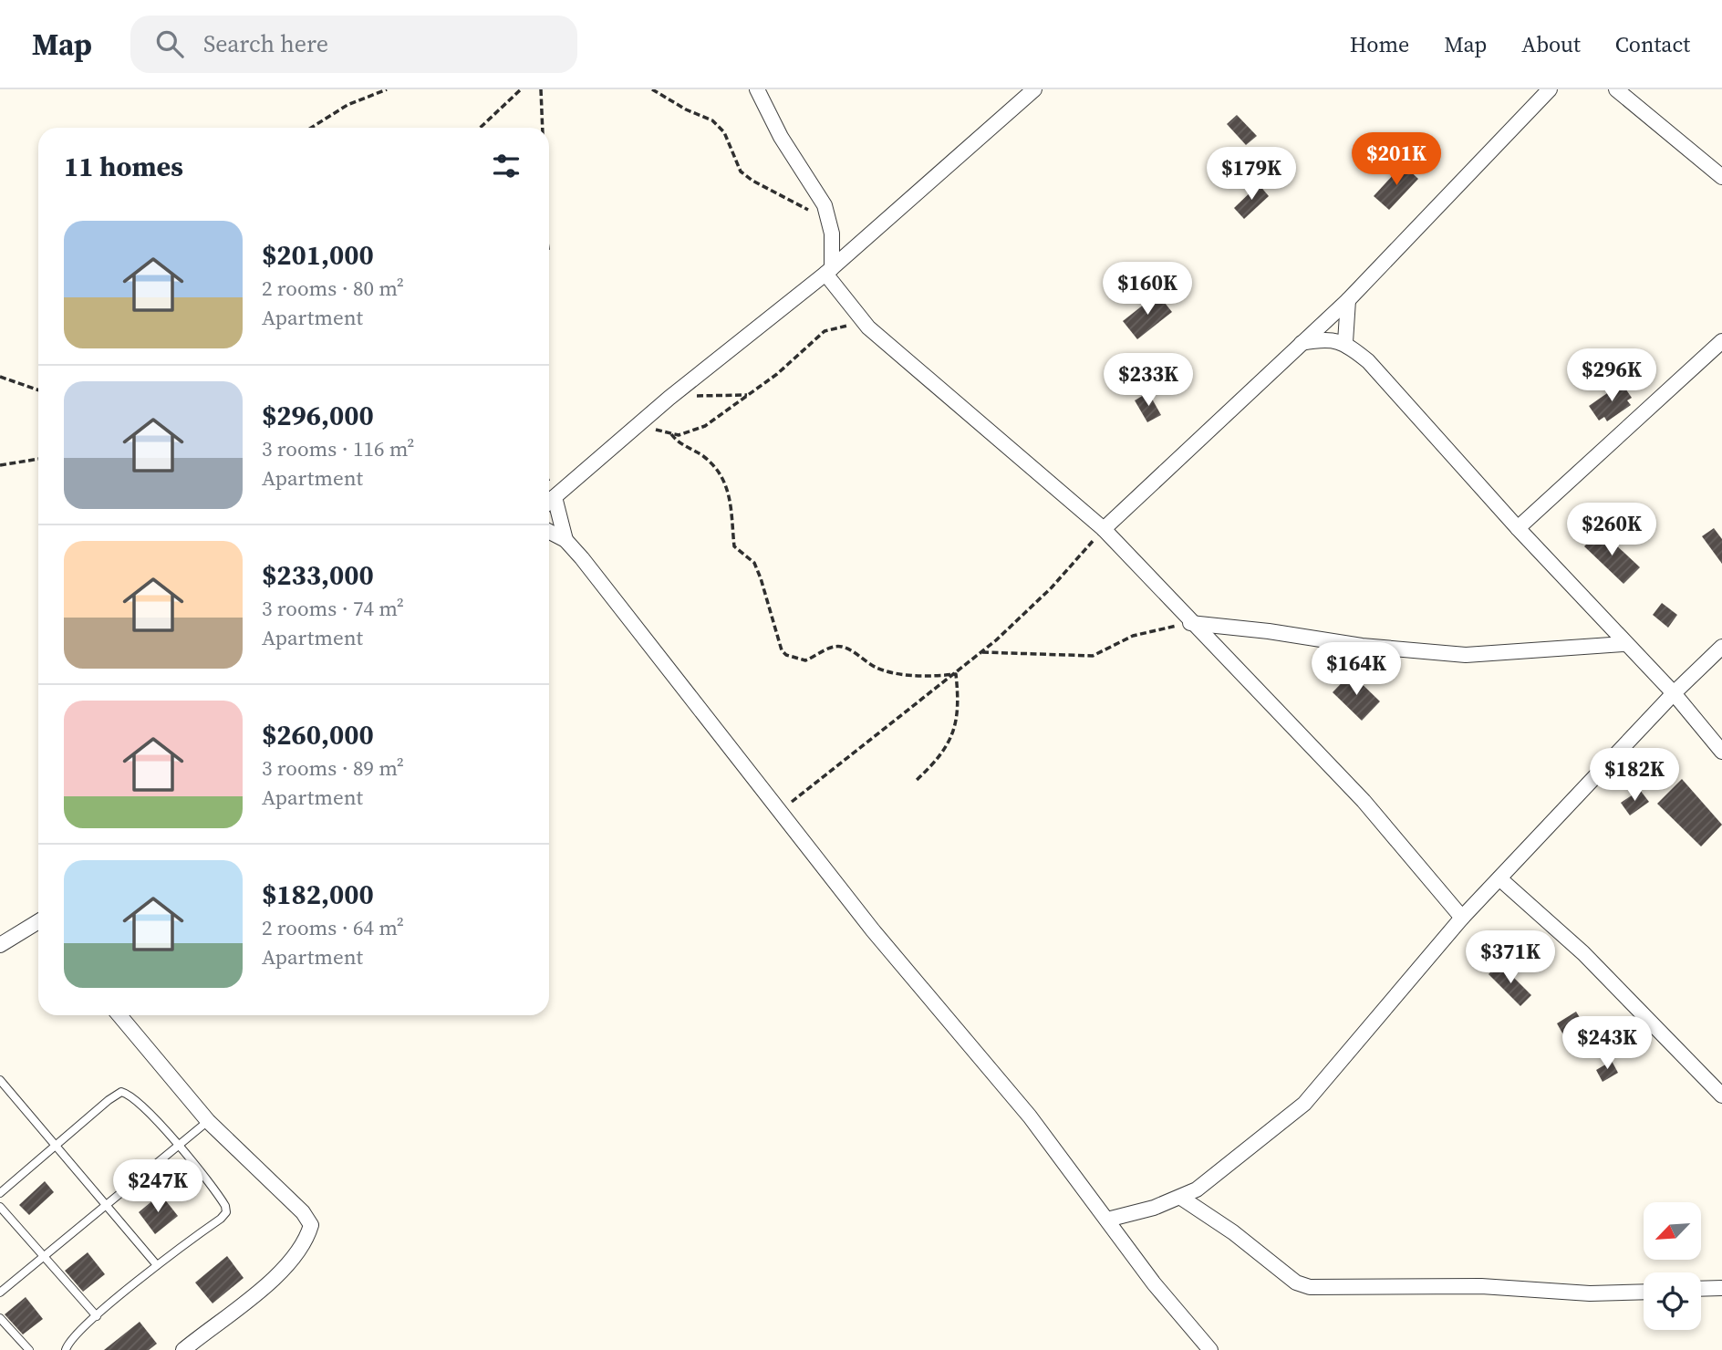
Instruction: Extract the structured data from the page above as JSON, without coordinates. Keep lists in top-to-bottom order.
{
  "north": "bottom left",
  "page": {
    "header": "Map",
    "search": "Search here",
    "nav": [
      "Home",
      "Map",
      "About",
      "Contact"
    ],
    "heading": "11 homes",
    "price": [
      "$201K",
      "$179K",
      "$160K",
      "$296K",
      "$233K",
      "$260K",
      "$164K",
      "$182K",
      "$371K",
      "$243K",
      "$247K"
    ],
    "list": [
      {
        "name": "$201,000",
        "note": "2 rooms · 80 m² · Apartment"
      },
      {
        "name": "$296,000",
        "note": "3 rooms · 116 m² · Apartment"
      },
      {
        "name": "$233,000",
        "note": "3 rooms · 74 m² · Apartment"
      },
      {
        "name": "$260,000",
        "note": "3 rooms · 89 m² · Apartment"
      },
      {
        "name": "$182,000",
        "note": "2 rooms · 64 m² · Apartment"
      }
    ]
  }
}
